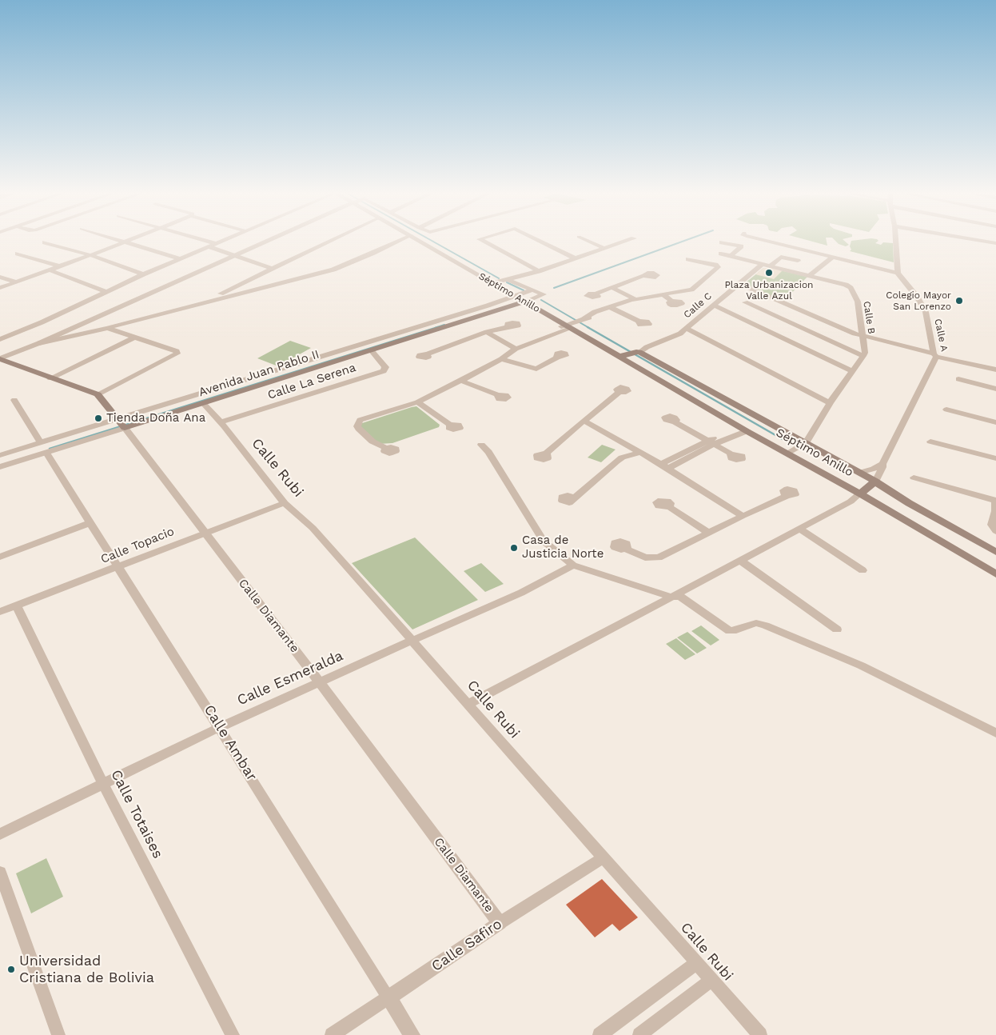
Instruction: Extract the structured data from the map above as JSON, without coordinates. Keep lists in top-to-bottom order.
{
  "streets": {
    "main road": ["Séptimo Anillo", "Avenida Juan Pablo II", "Calle Diamante"],
    "street": [
      "Calle C",
      "Calle B",
      "Calle A",
      "Calle La Serena",
      "Calle Rubi",
      "Calle Topacio",
      "Calle Esmeralda",
      "Calle Ambar",
      "Calle Totaises",
      "Calle Safiro"
    ]
  },
  "crossings": [
    ["Séptimo Anillo", "Calle C"],
    ["Séptimo Anillo", "Calle A"],
    ["Séptimo Anillo", "Avenida Juan Pablo II"],
    ["Calle C", "Calle B"],
    ["Avenida Juan Pablo II", "Calle La Serena"],
    ["Avenida Juan Pablo II", "Calle Rubi"],
    ["Avenida Juan Pablo II", "Calle Diamante"],
    ["Avenida Juan Pablo II", "Calle Ambar"],
    ["Calle La Serena", "Calle Rubi"],
    ["Calle Rubi", "Calle Topacio"],
    ["Calle Rubi", "Calle Esmeralda"],
    ["Calle Rubi", "Calle Safiro"],
    ["Calle Topacio", "Calle Diamante"],
    ["Calle Topacio", "Calle Ambar"],
    ["Calle Topacio", "Calle Totaises"],
    ["Calle Diamante", "Calle Esmeralda"],
    ["Calle Diamante", "Calle Safiro"],
    ["Calle Esmeralda", "Calle Ambar"],
    ["Calle Esmeralda", "Calle Totaises"],
    ["Calle Ambar", "Calle Safiro"]
  ],
  "places": [
    "Plaza Urbanizacion Valle Azul",
    "Colegio Mayor San Lorenzo",
    "Tienda Doña Ana",
    "Casa de Justicia Norte",
    "Universidad Cristiana de Bolivia"
  ]
}
